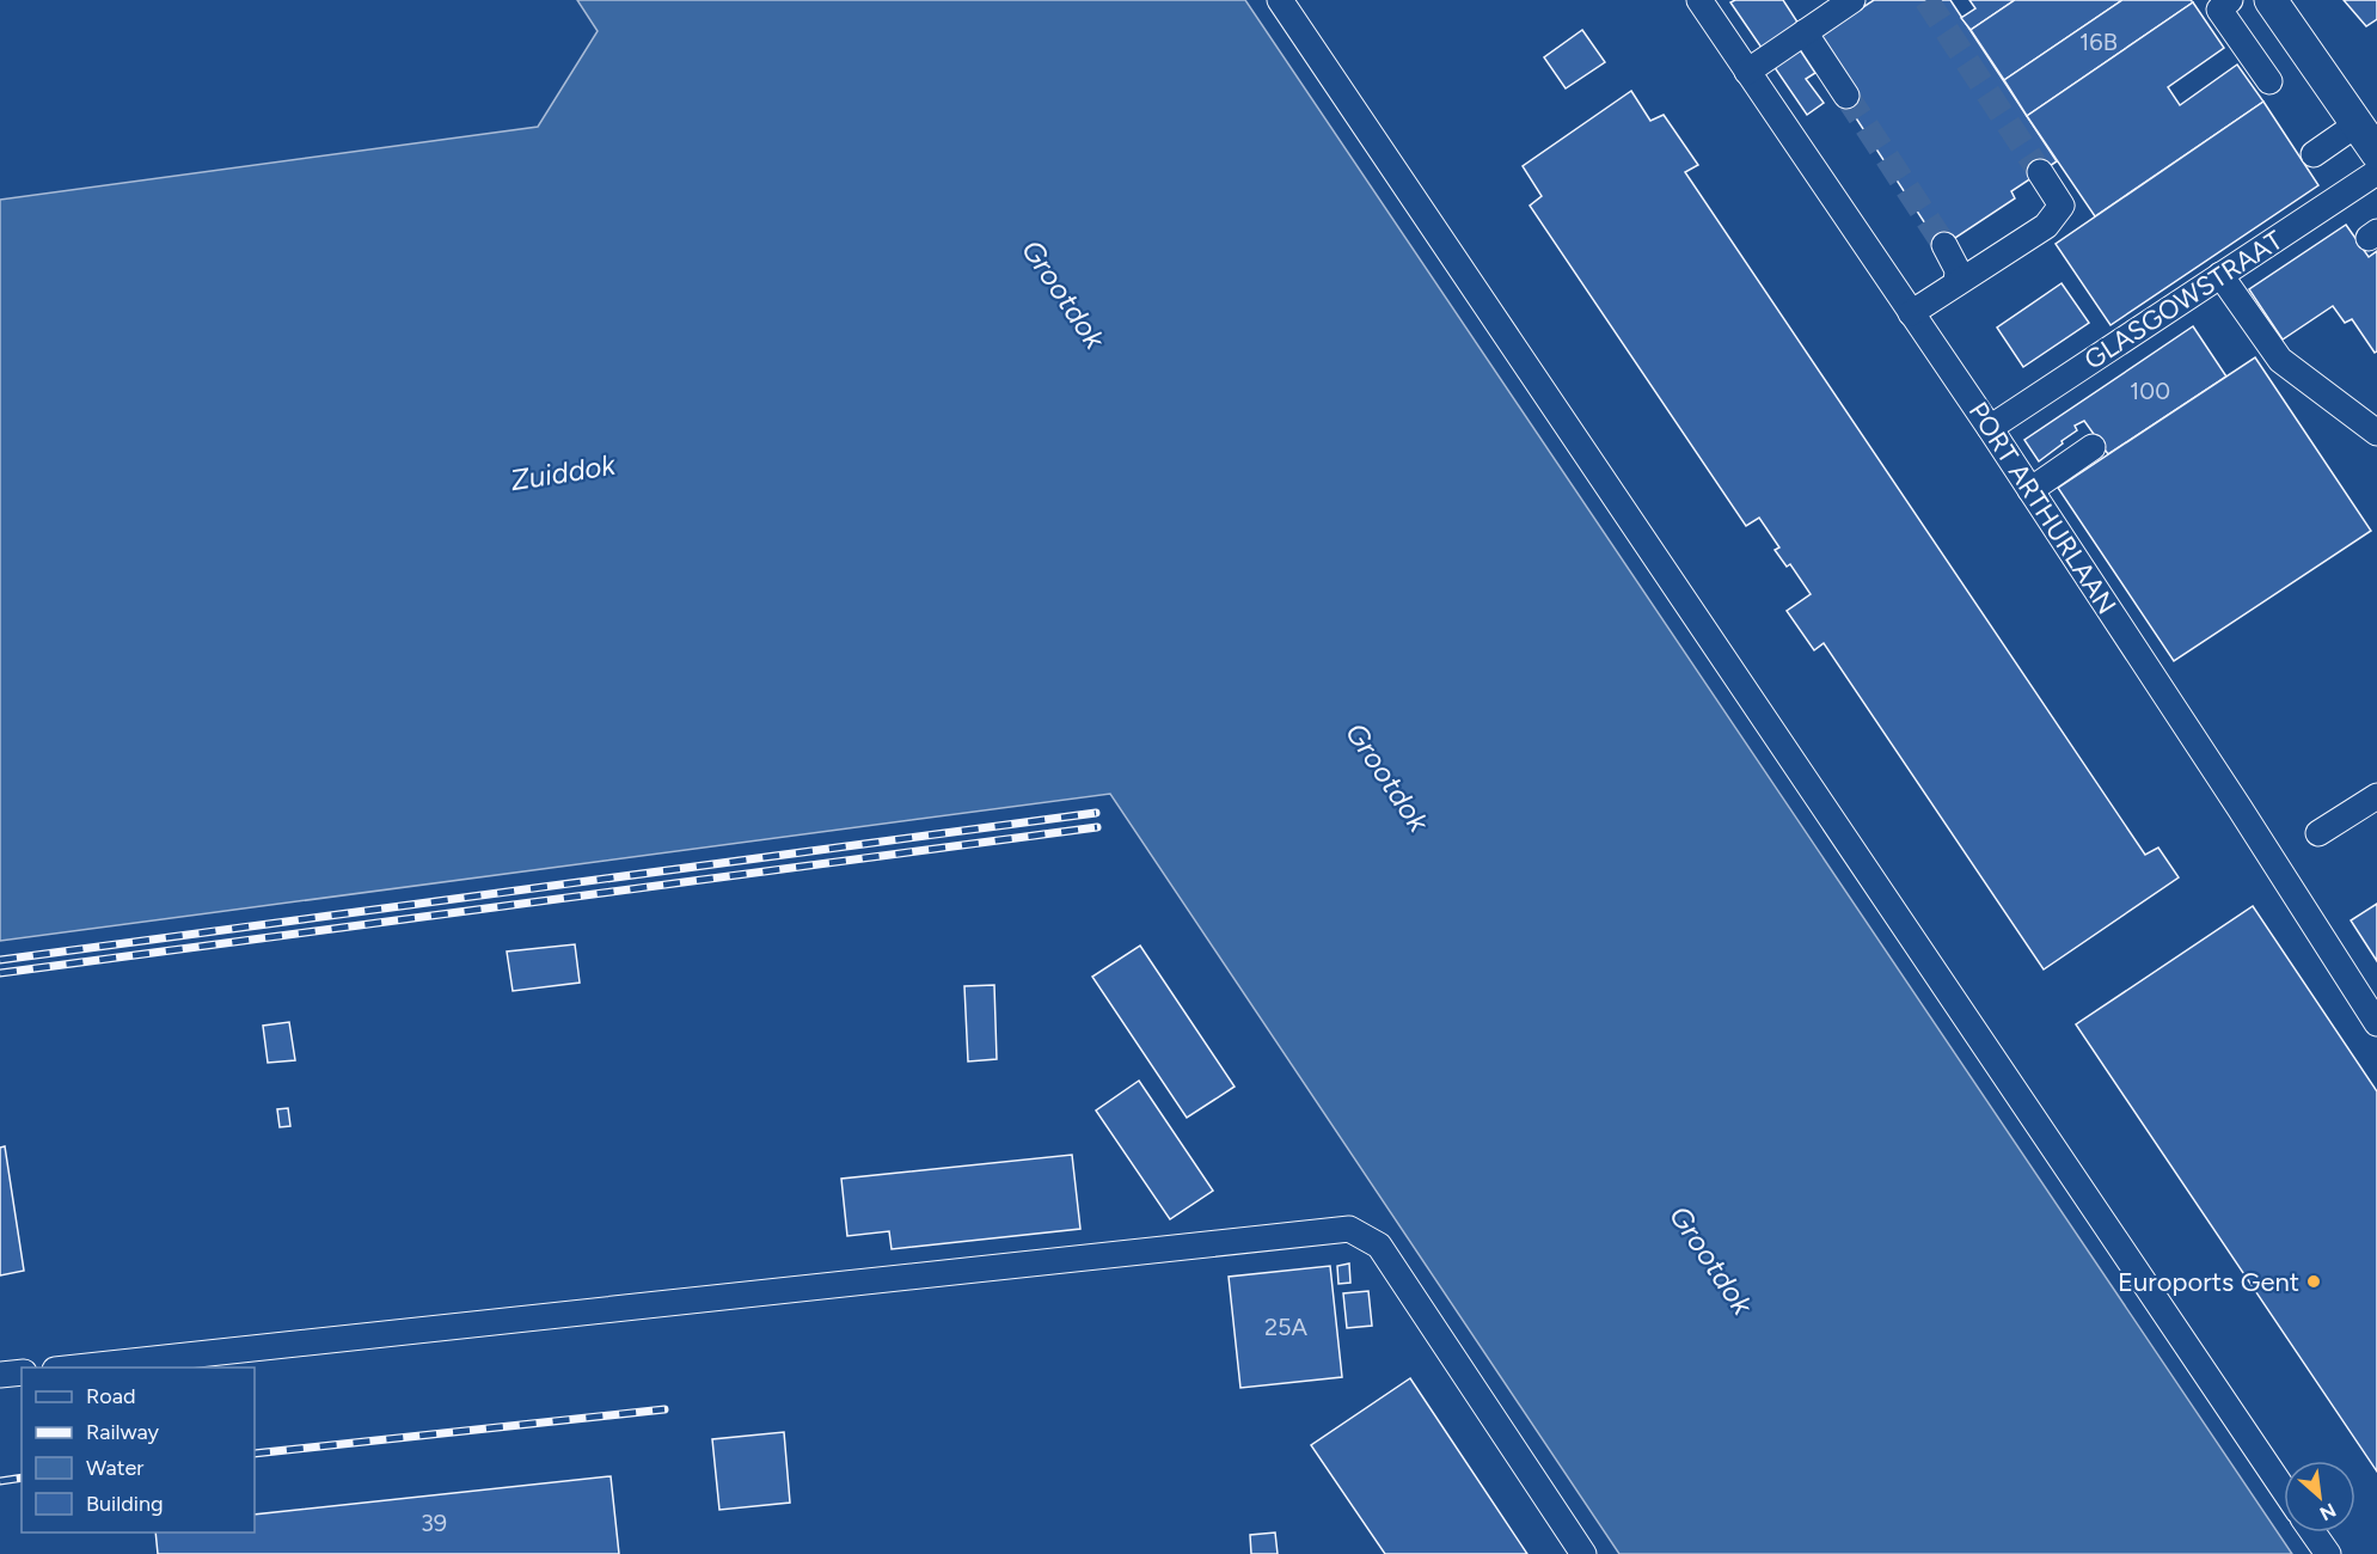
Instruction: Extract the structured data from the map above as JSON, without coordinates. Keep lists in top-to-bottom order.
{
  "streets": {
    "street": ["GLASGOWSTRAAT", "PORT ARTHURLAAN"]
  },
  "crossings": [
    ["GLASGOWSTRAAT", "PORT ARTHURLAAN"]
  ],
  "water": ["Grootdok", "Zuiddok"],
  "places": ["Euroports Gent"],
  "house_numbers": [
    "16B",
    "100",
    "25A",
    "39"
  ],
  "legend": [
    "Road",
    "Railway",
    "Water",
    "Building"
  ],
  "north": "bottom right"
}
